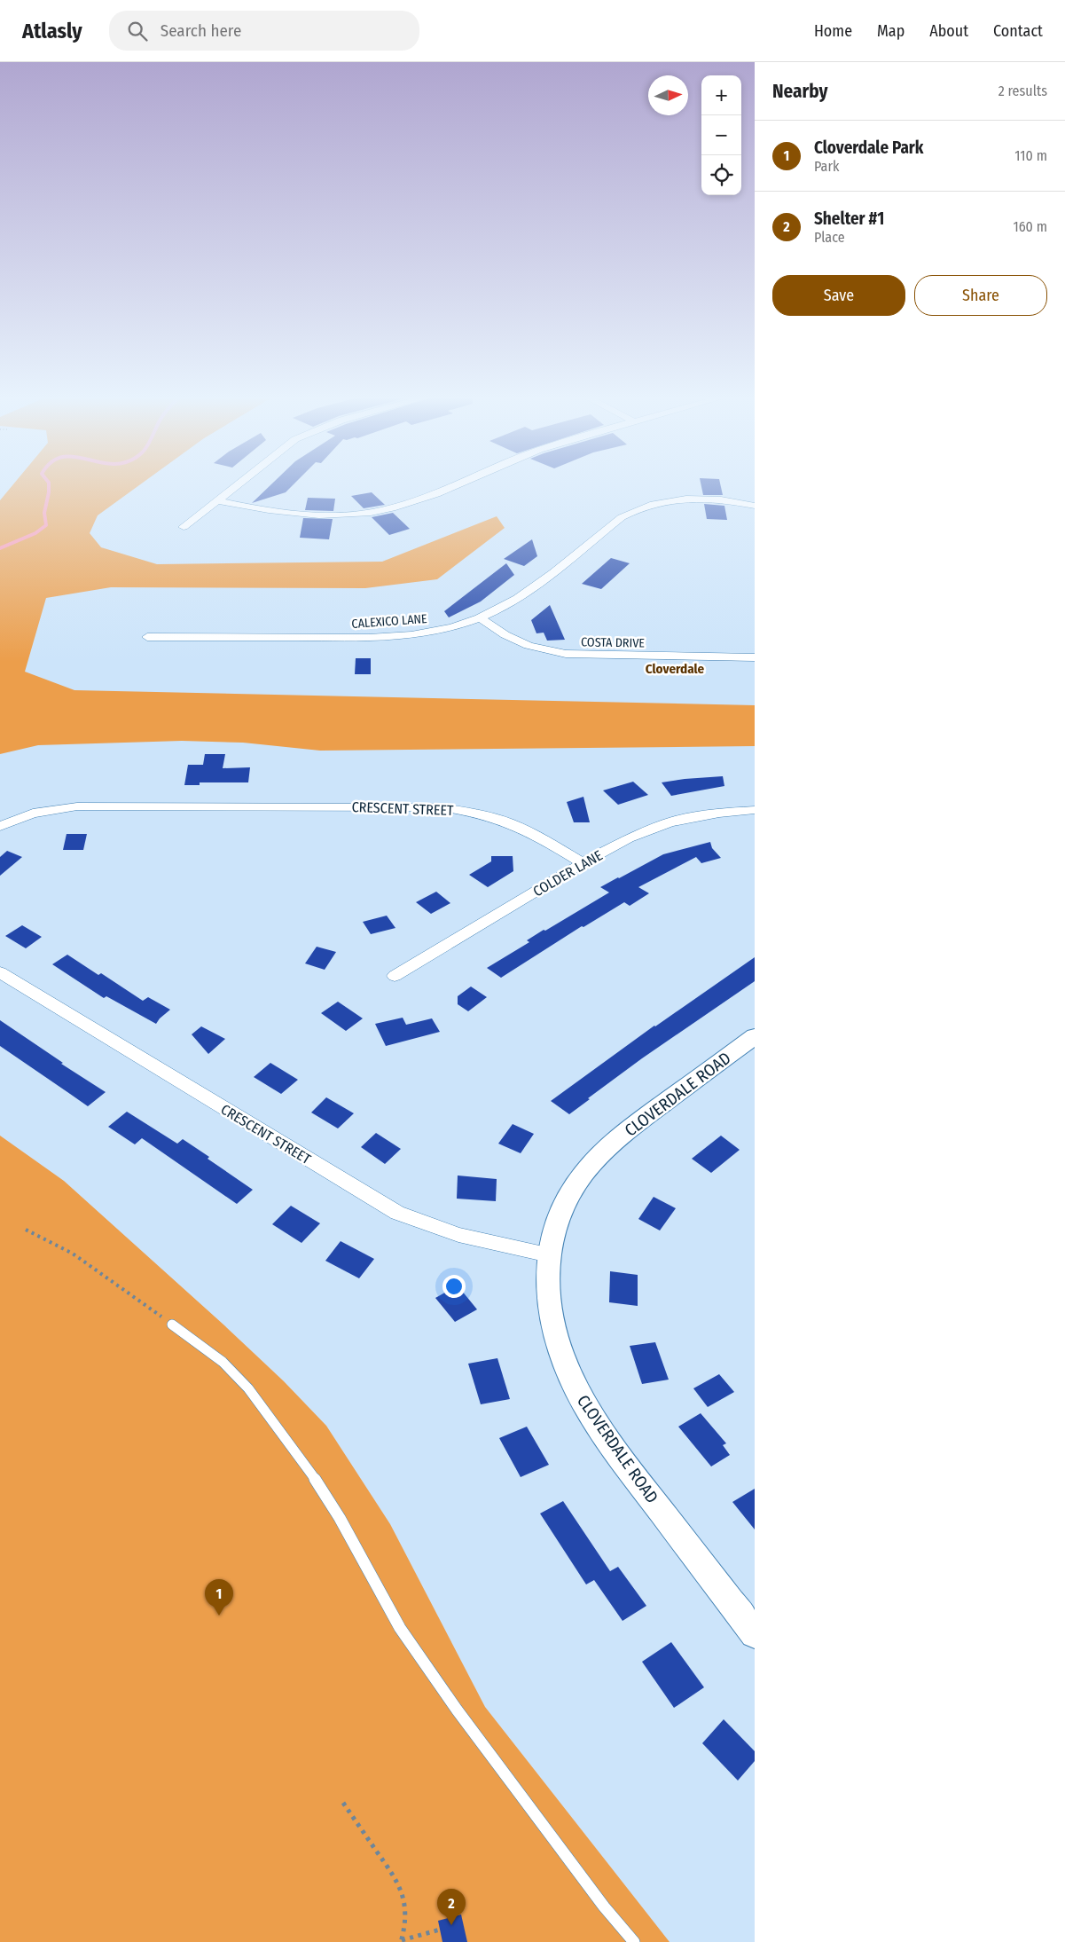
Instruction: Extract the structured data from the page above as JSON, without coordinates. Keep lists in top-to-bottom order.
{
  "streets": {
    "street": [
      "CALEXICO LANE",
      "COSTA DRIVE",
      "CRESCENT STREET",
      "COLDER LANE",
      "CLOVERDALE ROAD"
    ]
  },
  "crossings": [
    ["CALEXICO LANE", "COSTA DRIVE"],
    ["CRESCENT STREET", "COLDER LANE"],
    ["CRESCENT STREET", "CLOVERDALE ROAD"]
  ],
  "districts": ["Cloverdale"],
  "north": "right",
  "page": {
    "header": "Atlasly",
    "search": "Search here",
    "nav": [
      "Home",
      "Map",
      "About",
      "Contact"
    ],
    "heading": ["Nearby", "2 results"],
    "map_buttons": ["+", "−"],
    "list": [
      {
        "mark": "1",
        "name": "Cloverdale Park",
        "note": "Park",
        "value": "110 m"
      },
      {
        "mark": "2",
        "name": "Shelter #1",
        "note": "Place",
        "value": "160 m"
      }
    ],
    "buttons": ["Save", "Share"],
    "pins": ["1", "2"]
  }
}
